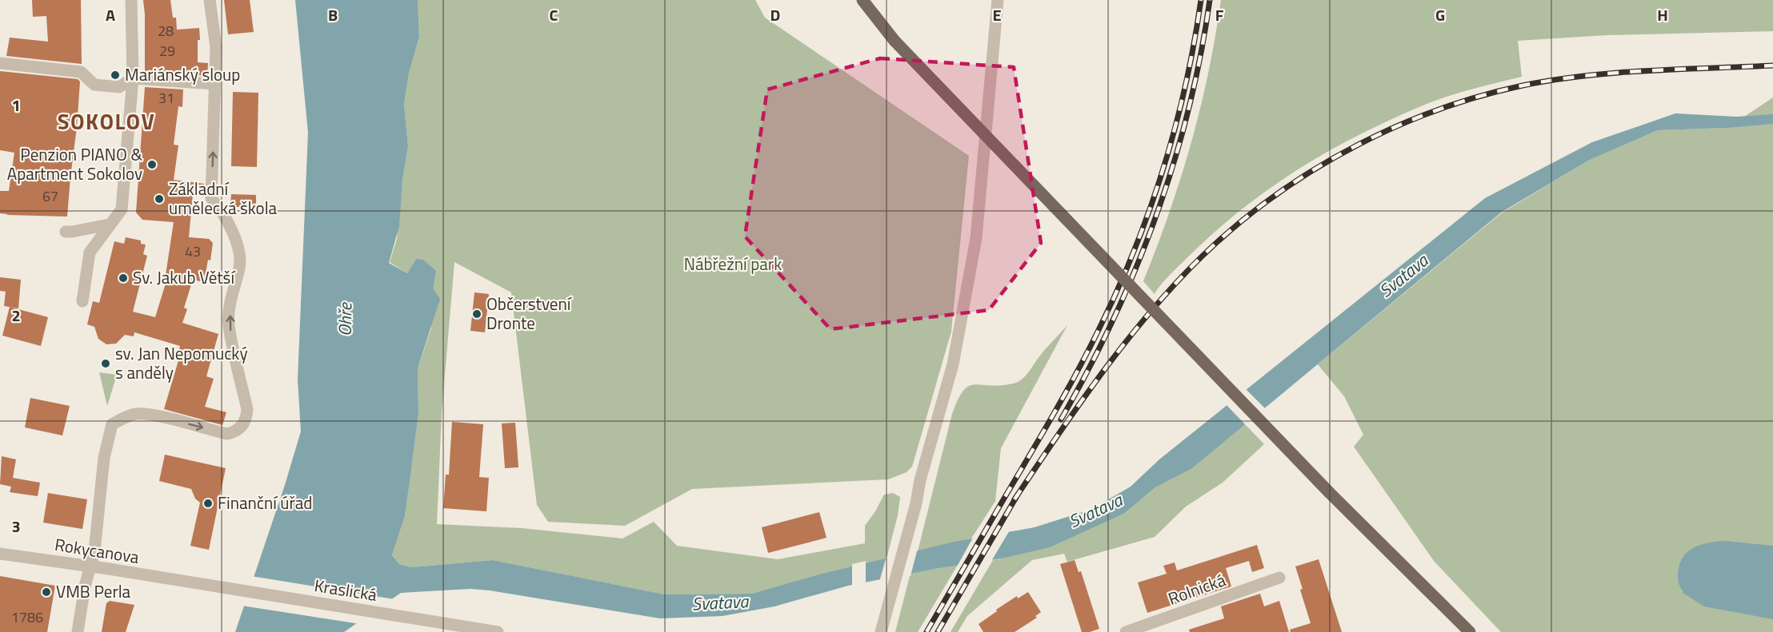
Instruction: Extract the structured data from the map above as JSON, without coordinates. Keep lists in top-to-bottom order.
{
  "streets": {
    "street": ["Rokycanova", "Rolnická", "Kraslická"]
  },
  "crossings": [
    ["Rokycanova", "Kraslická"]
  ],
  "districts": ["SOKOLOV"],
  "water": ["Svatava", "Ohře"],
  "parks": ["Nábřežní park"],
  "places": [
    "Mariánský sloup",
    "Penzion PIANO & Apartment Sokolov",
    "Základní umělecká škola",
    "Sv. Jakub Větší",
    "Občerstvení Dronte",
    "sv. Jan Nepomucký s anděly",
    "Finanční úřad",
    "VMB Perla"
  ],
  "house_numbers": [
    "28",
    "29",
    "31",
    "67",
    "43",
    "1786"
  ],
  "grid": {
    "columns": [
      "A",
      "B",
      "C",
      "D",
      "E",
      "F",
      "G",
      "H"
    ],
    "rows": ["1", "2", "3"]
  }
}
